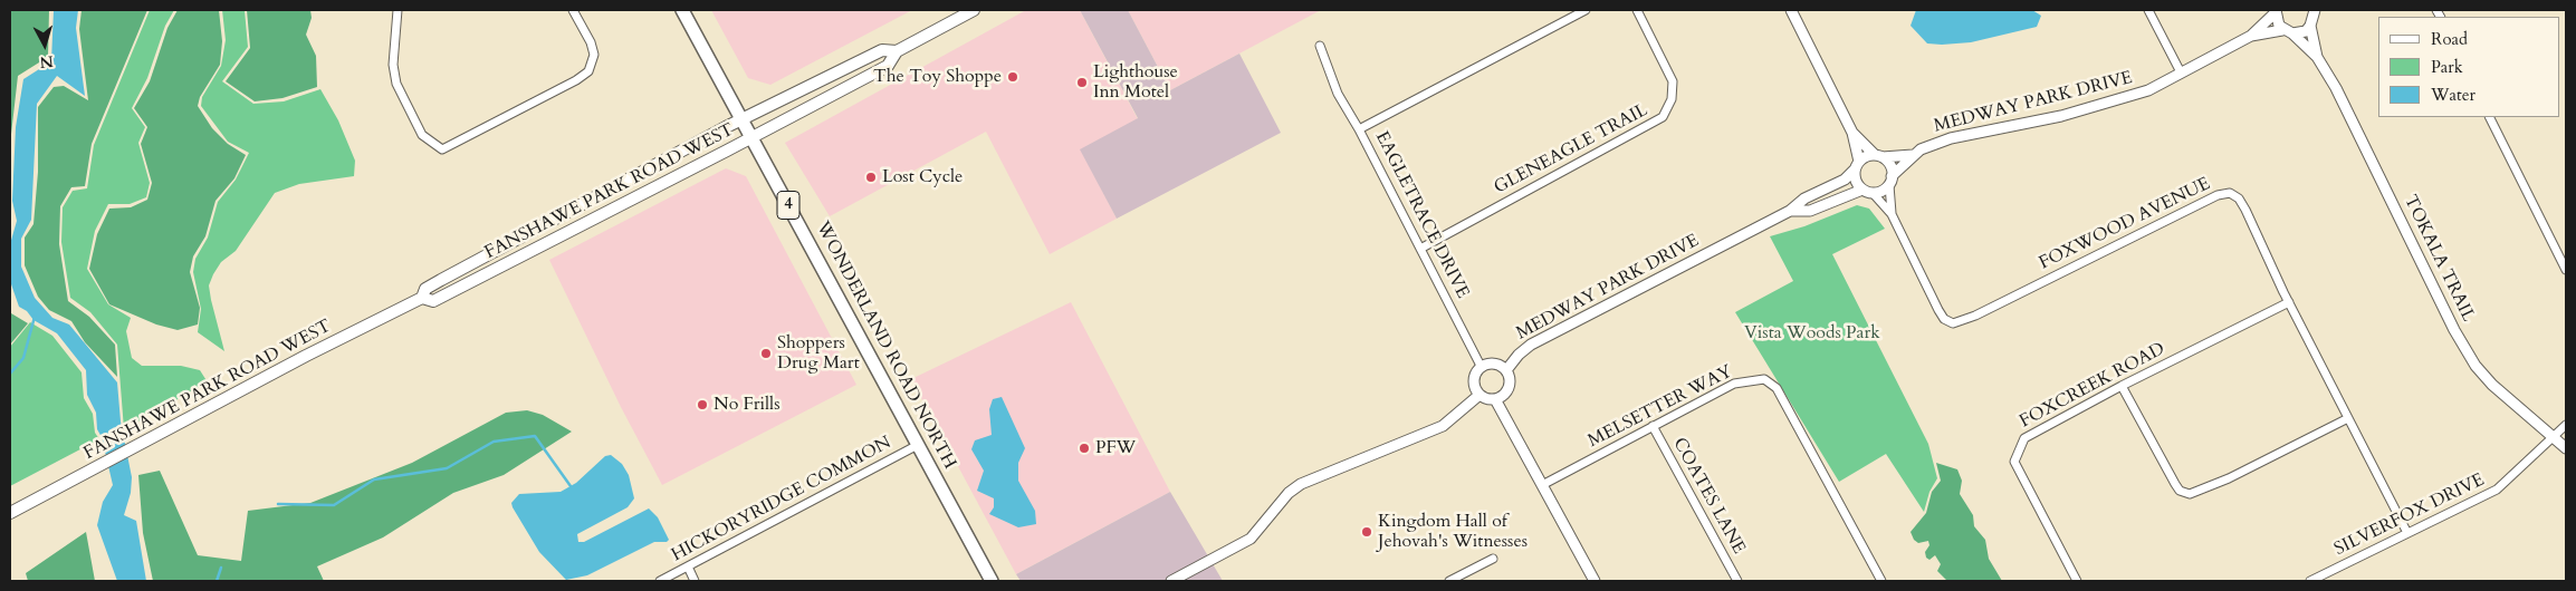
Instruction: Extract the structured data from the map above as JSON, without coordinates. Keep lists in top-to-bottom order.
{
  "streets": {
    "main road": ["FANSHAWE PARK ROAD WEST", "4", "WONDERLAND ROAD NORTH"],
    "street": [
      "MEDWAY PARK DRIVE",
      "GLENEAGLE TRAIL",
      "EAGLETRACE DRIVE",
      "FOXWOOD AVENUE",
      "TOKALA TRAIL",
      "FOXCREEK ROAD",
      "MELSETTER WAY",
      "COATES LANE",
      "HICKORYRIDGE COMMON",
      "SILVERFOX DRIVE"
    ]
  },
  "crossings": [
    ["MEDWAY PARK DRIVE", "EAGLETRACE DRIVE"],
    ["MEDWAY PARK DRIVE", "FOXWOOD AVENUE"],
    ["MEDWAY PARK DRIVE", "TOKALA TRAIL"],
    ["GLENEAGLE TRAIL", "EAGLETRACE DRIVE"],
    ["FANSHAWE PARK ROAD WEST", "WONDERLAND ROAD NORTH"],
    ["FOXWOOD AVENUE", "FOXCREEK ROAD"],
    ["FOXWOOD AVENUE", "SILVERFOX DRIVE"],
    ["TOKALA TRAIL", "SILVERFOX DRIVE"],
    ["WONDERLAND ROAD NORTH", "HICKORYRIDGE COMMON"],
    ["MELSETTER WAY", "COATES LANE"]
  ],
  "parks": ["Vista Woods Park"],
  "places": [
    "The Toy Shoppe",
    "Lighthouse Inn Motel",
    "Lost Cycle",
    "Shoppers Drug Mart",
    "No Frills",
    "PFW",
    "Kingdom Hall of Jehovah's Witnesses"
  ],
  "legend": ["Road", "Park", "Water"],
  "north": "bottom"
}
